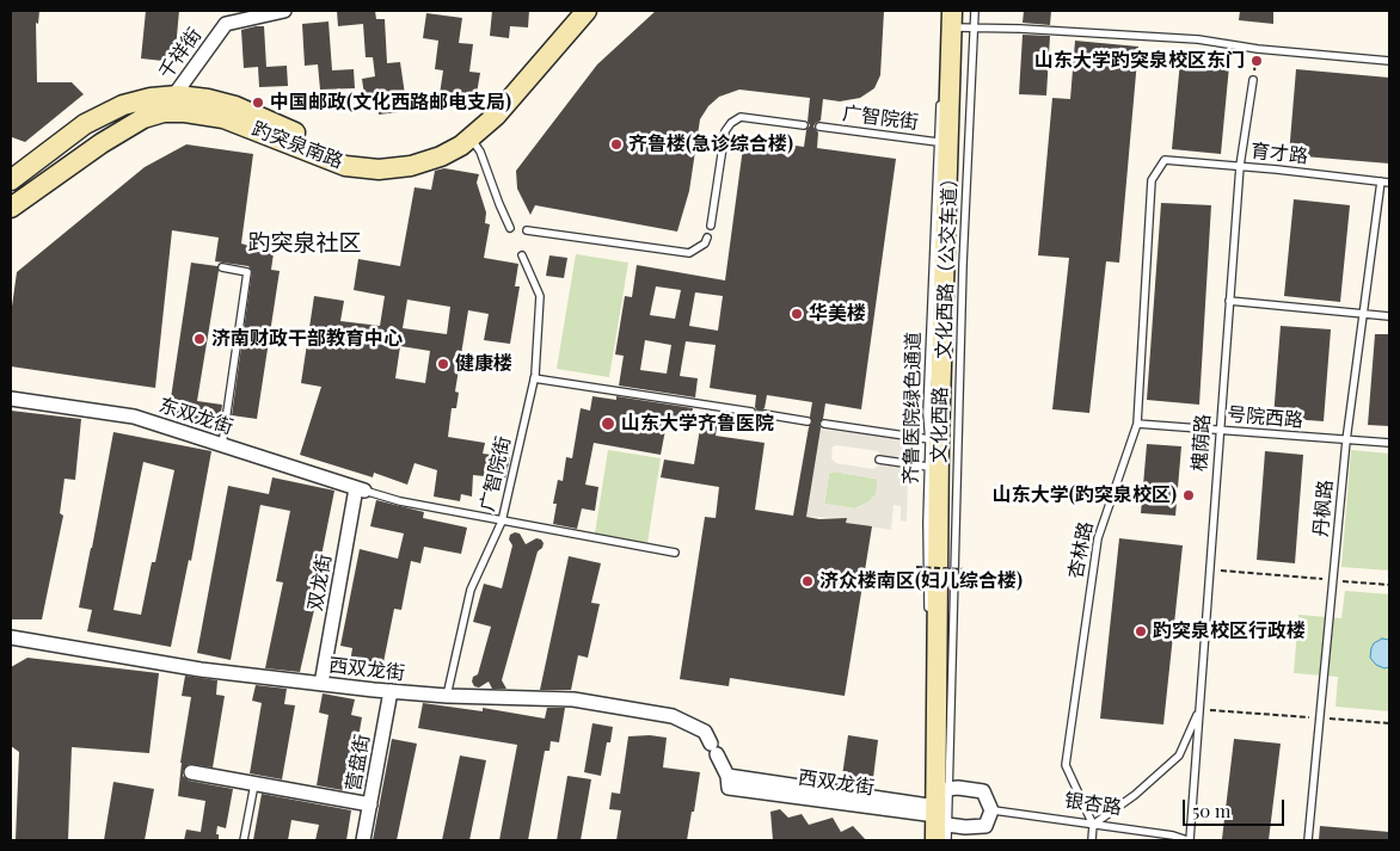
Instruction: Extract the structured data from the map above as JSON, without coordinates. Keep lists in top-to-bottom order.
{
  "streets": {
    "main road": ["趵突泉南路", "文化西路"],
    "street": [
      "千祥街",
      "东双龙街",
      "双龙街",
      "西双龙街",
      "营盘街"
    ],
    "lane": [
      "广智院街",
      "育才路",
      "文化西路（公交车道）",
      "齐鲁医院绿色通道",
      "号院西路",
      "槐荫路",
      "丹枫路",
      "杏林路",
      "银杏路"
    ]
  },
  "crossings": [
    ["千祥街", "趵突泉南路"],
    ["广智院街", "齐鲁医院绿色通道"],
    ["广智院街", "西双龙街"],
    ["育才路", "槐荫路"],
    ["育才路", "丹枫路"],
    ["育才路", "杏林路"],
    ["文化西路（公交车道）", "文化西路"],
    ["文化西路（公交车道）", "西双龙街"],
    ["东双龙街", "双龙街"],
    ["号院西路", "槐荫路"],
    ["号院西路", "丹枫路"],
    ["号院西路", "杏林路"],
    ["文化西路", "西双龙街"],
    ["槐荫路", "银杏路"],
    ["杏林路", "银杏路"],
    ["双龙街", "西双龙街"],
    ["西双龙街", "营盘街"]
  ],
  "districts": ["趵突泉社区"],
  "places": [
    "山东大学趵突泉校区东门",
    "中国邮政(文化西路邮电支局)",
    "齐鲁楼(急诊综合楼)",
    "华美楼",
    "济南财政干部教育中心",
    "健康楼",
    "山东大学齐鲁医院",
    "山东大学(趵突泉校区)",
    "济众楼南区(妇儿综合楼)",
    "趵突泉校区行政楼"
  ],
  "scale_bar": "50 m"
}
